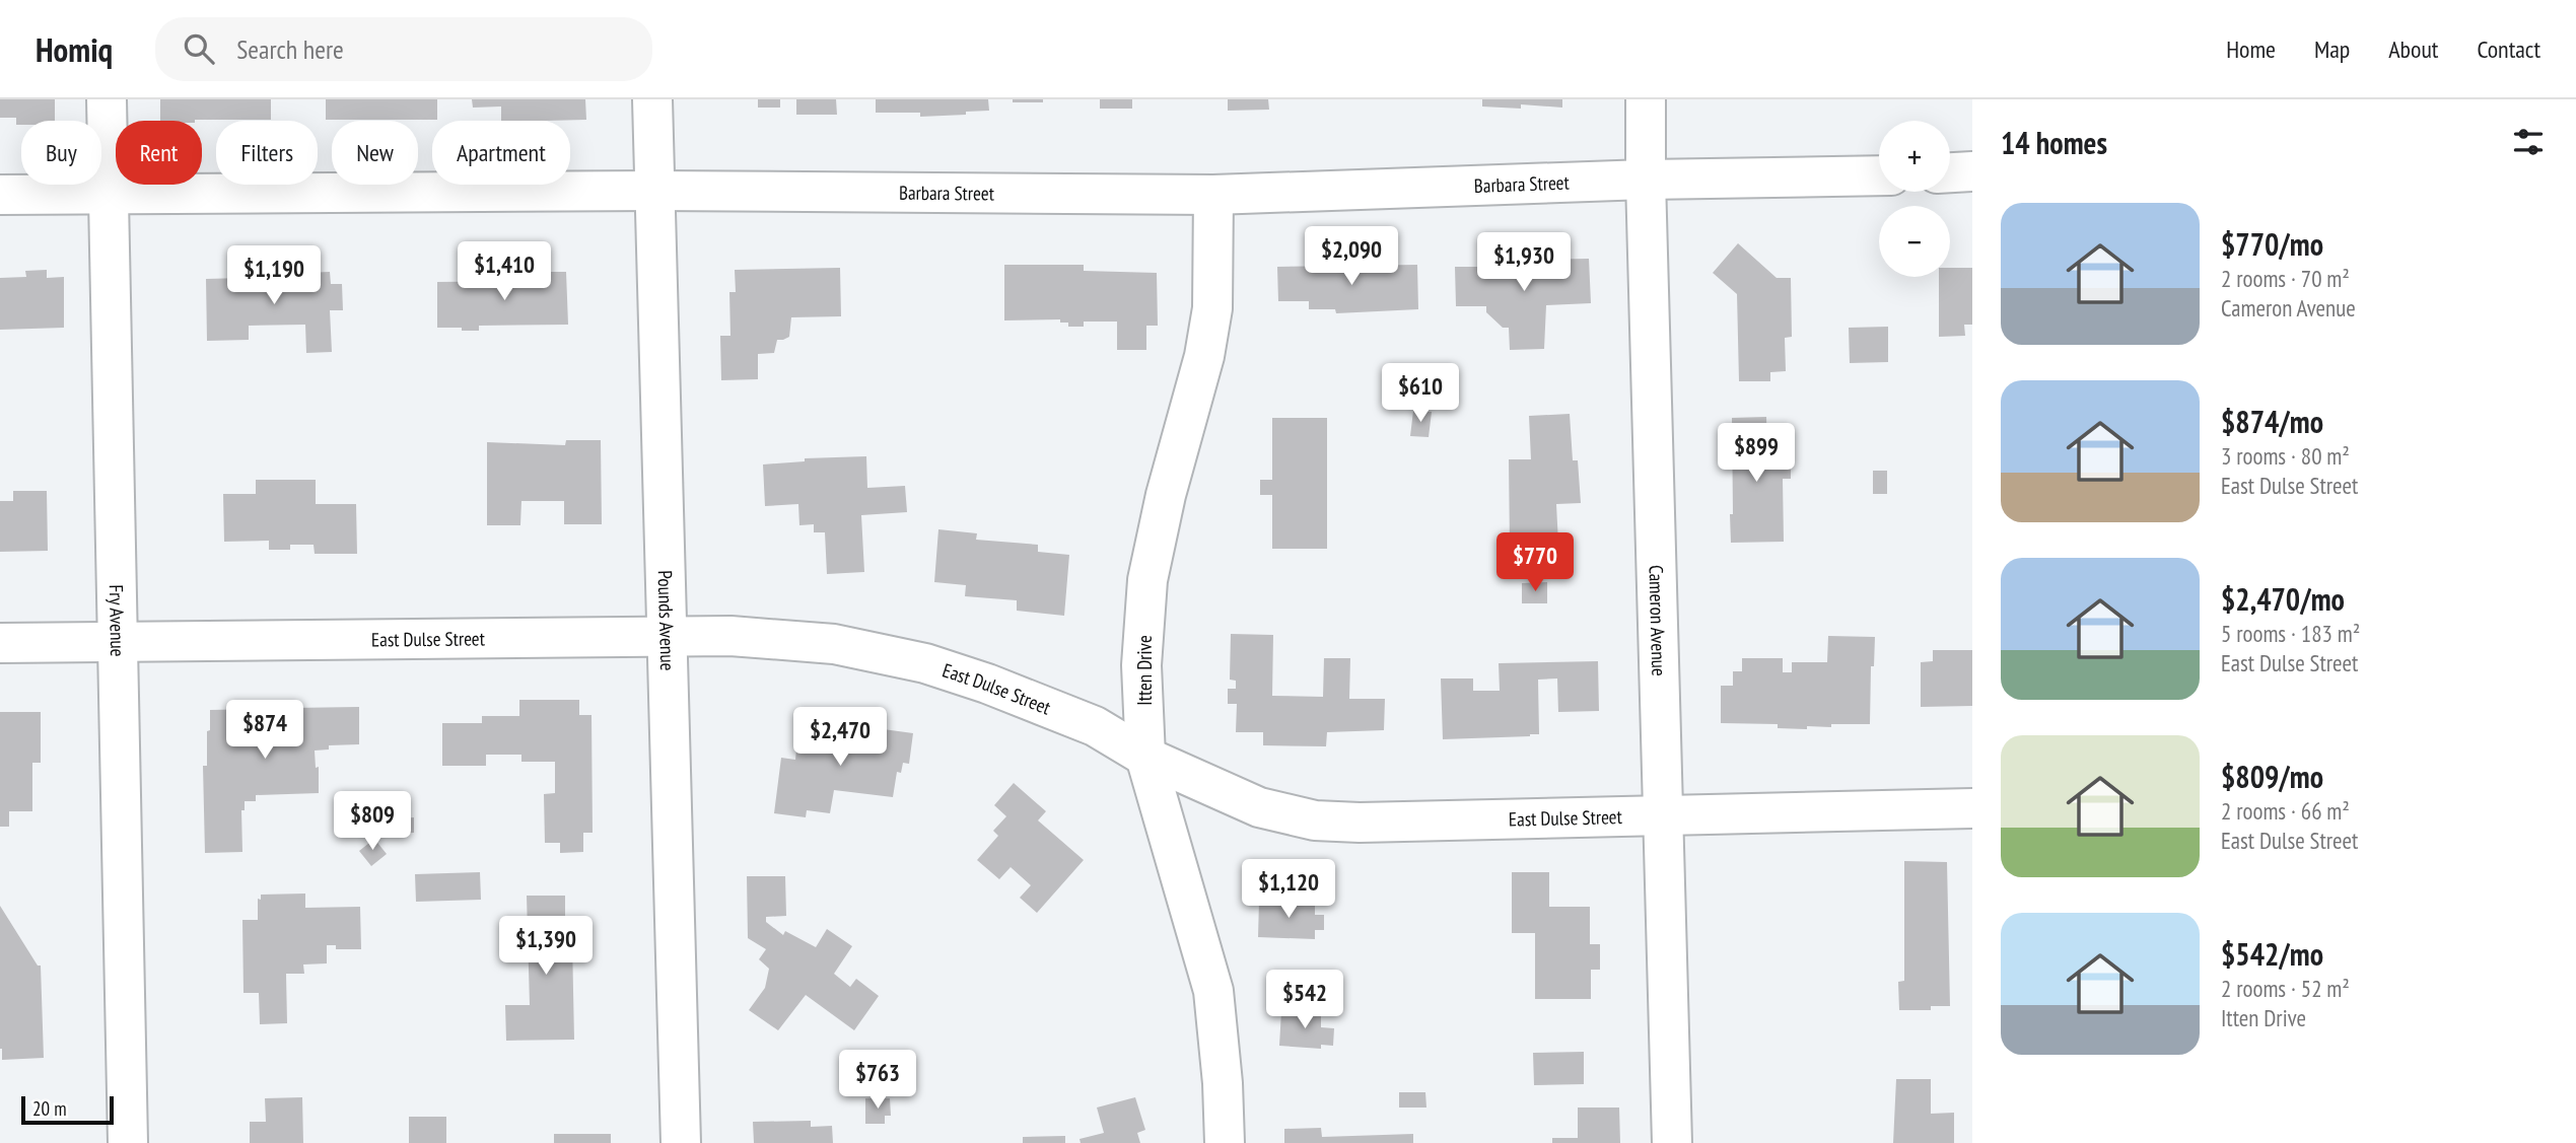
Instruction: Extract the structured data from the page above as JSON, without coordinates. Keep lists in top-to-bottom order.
{
  "streets": {
    "street": [
      "Barbara Street",
      "Fry Avenue",
      "Pounds Avenue",
      "Cameron Avenue",
      "East Dulse Street",
      "Itten Drive"
    ]
  },
  "crossings": [
    ["Barbara Street", "Fry Avenue"],
    ["Barbara Street", "Pounds Avenue"],
    ["Barbara Street", "Cameron Avenue"],
    ["Barbara Street", "Itten Drive"],
    ["Fry Avenue", "East Dulse Street"],
    ["Pounds Avenue", "East Dulse Street"],
    ["Cameron Avenue", "East Dulse Street"],
    ["East Dulse Street", "Itten Drive"]
  ],
  "scale_bar": "20 m",
  "page": {
    "header": "Homiq",
    "search": "Search here",
    "nav": [
      "Home",
      "Map",
      "About",
      "Contact"
    ],
    "heading": "14 homes",
    "map_buttons": ["+", "−"],
    "chip": [
      "Buy",
      "Rent",
      "Filters",
      "New",
      "Apartment"
    ],
    "list": [
      {
        "name": "$770/mo",
        "note": "2 rooms · 70 m² · Cameron Avenue"
      },
      {
        "name": "$874/mo",
        "note": "3 rooms · 80 m² · East Dulse Street"
      },
      {
        "name": "$2,470/mo",
        "note": "5 rooms · 183 m² · East Dulse Street"
      },
      {
        "name": "$809/mo",
        "note": "2 rooms · 66 m² · East Dulse Street"
      },
      {
        "name": "$542/mo",
        "note": "2 rooms · 52 m² · Itten Drive"
      }
    ],
    "price": [
      "$2,090",
      "$1,930",
      "$1,410",
      "$1,190",
      "$610",
      "$899",
      "$770",
      "$874",
      "$2,470",
      "$809",
      "$1,120",
      "$1,390",
      "$542",
      "$763"
    ],
    "scale": "20 m"
  }
}
